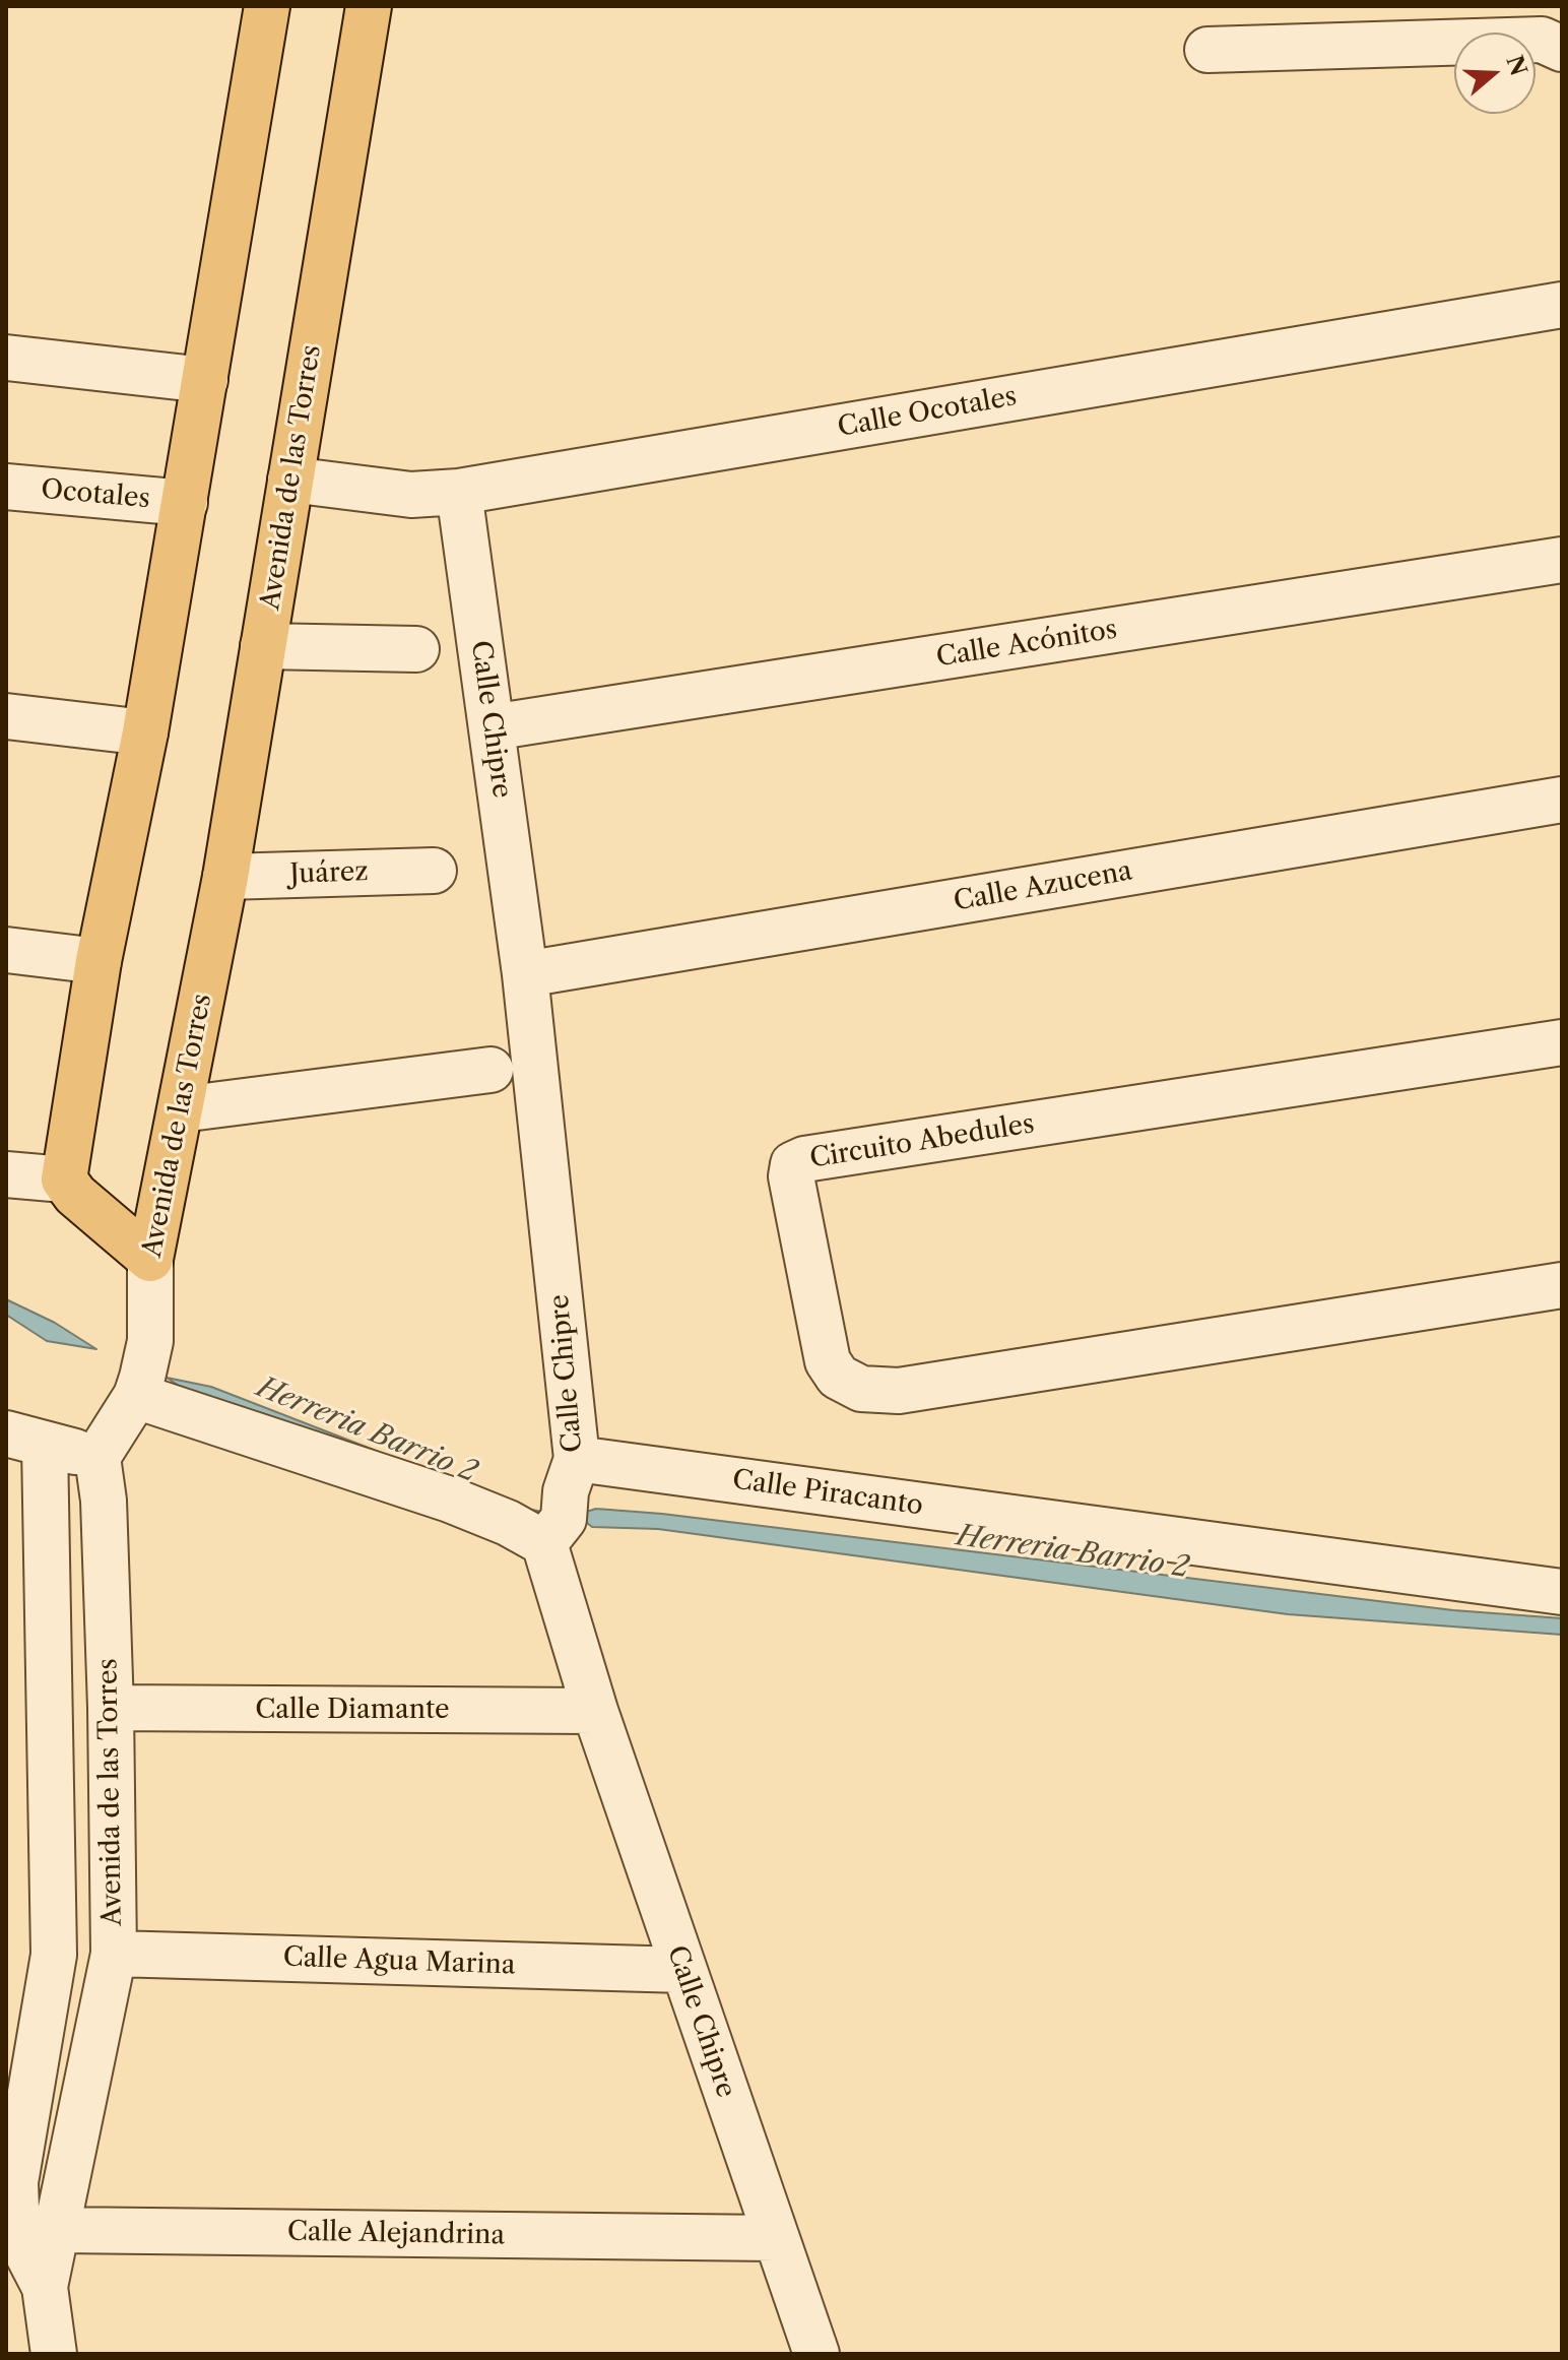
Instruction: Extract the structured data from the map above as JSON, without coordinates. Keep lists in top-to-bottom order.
{
  "streets": {
    "main road": ["Avenida de las Torres"],
    "street": [
      "Calle Ocotales",
      "Ocotales",
      "Calle Acónitos",
      "Calle Chipre",
      "Juárez",
      "Calle Azucena",
      "Circuito Abedules",
      "Calle Piracanto",
      "Calle Diamante",
      "Calle Agua Marina",
      "Calle Alejandrina"
    ]
  },
  "crossings": [
    ["Calle Ocotales", "Avenida de las Torres"],
    ["Calle Ocotales", "Calle Chipre"],
    ["Avenida de las Torres", "Juárez"],
    ["Avenida de las Torres", "Calle Diamante"],
    ["Avenida de las Torres", "Calle Agua Marina"],
    ["Avenida de las Torres", "Calle Alejandrina"],
    ["Calle Acónitos", "Calle Chipre"],
    ["Calle Chipre", "Calle Azucena"],
    ["Calle Chipre", "Calle Piracanto"],
    ["Calle Chipre", "Calle Diamante"],
    ["Calle Chipre", "Calle Agua Marina"],
    ["Calle Chipre", "Calle Alejandrina"]
  ],
  "water": ["Herreria Barrio 2"],
  "north": "right"
}
